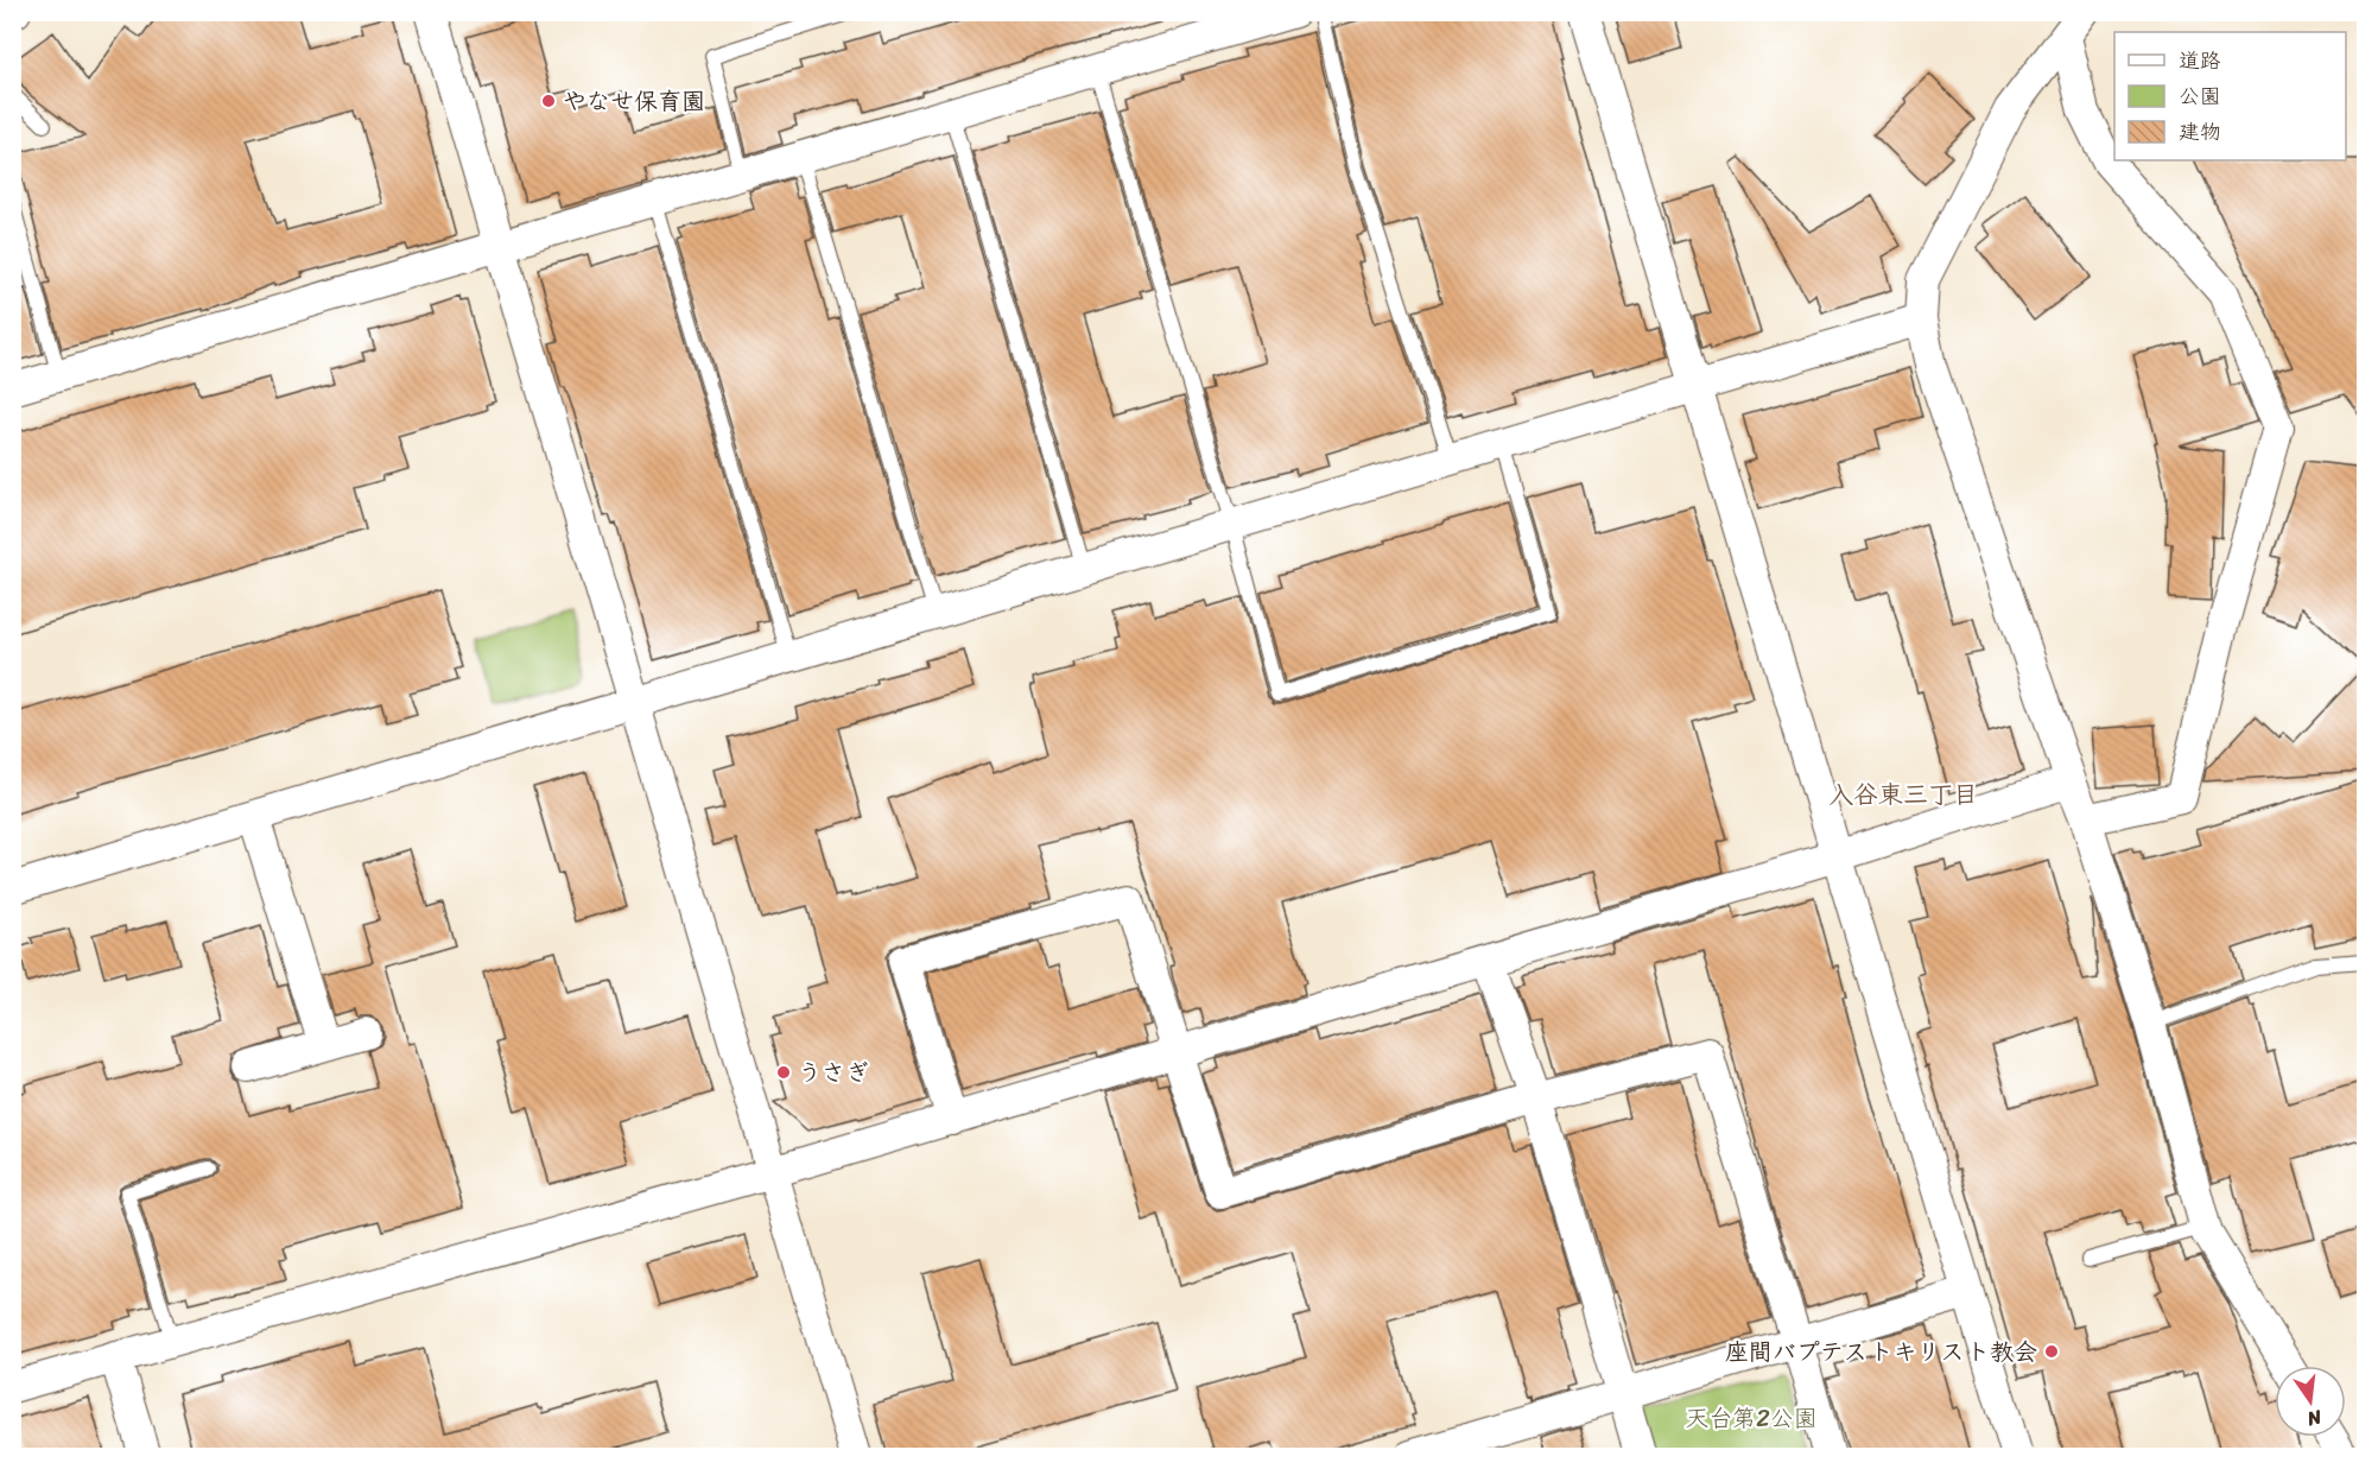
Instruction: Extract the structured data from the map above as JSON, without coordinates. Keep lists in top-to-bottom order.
{
  "districts": ["入谷東三丁目"],
  "parks": ["天台第2公園"],
  "places": ["やなせ保育園", "うさぎ", "座間バプテストキリスト教会"],
  "legend": ["道路", "公園", "建物"],
  "north": "bottom"
}
